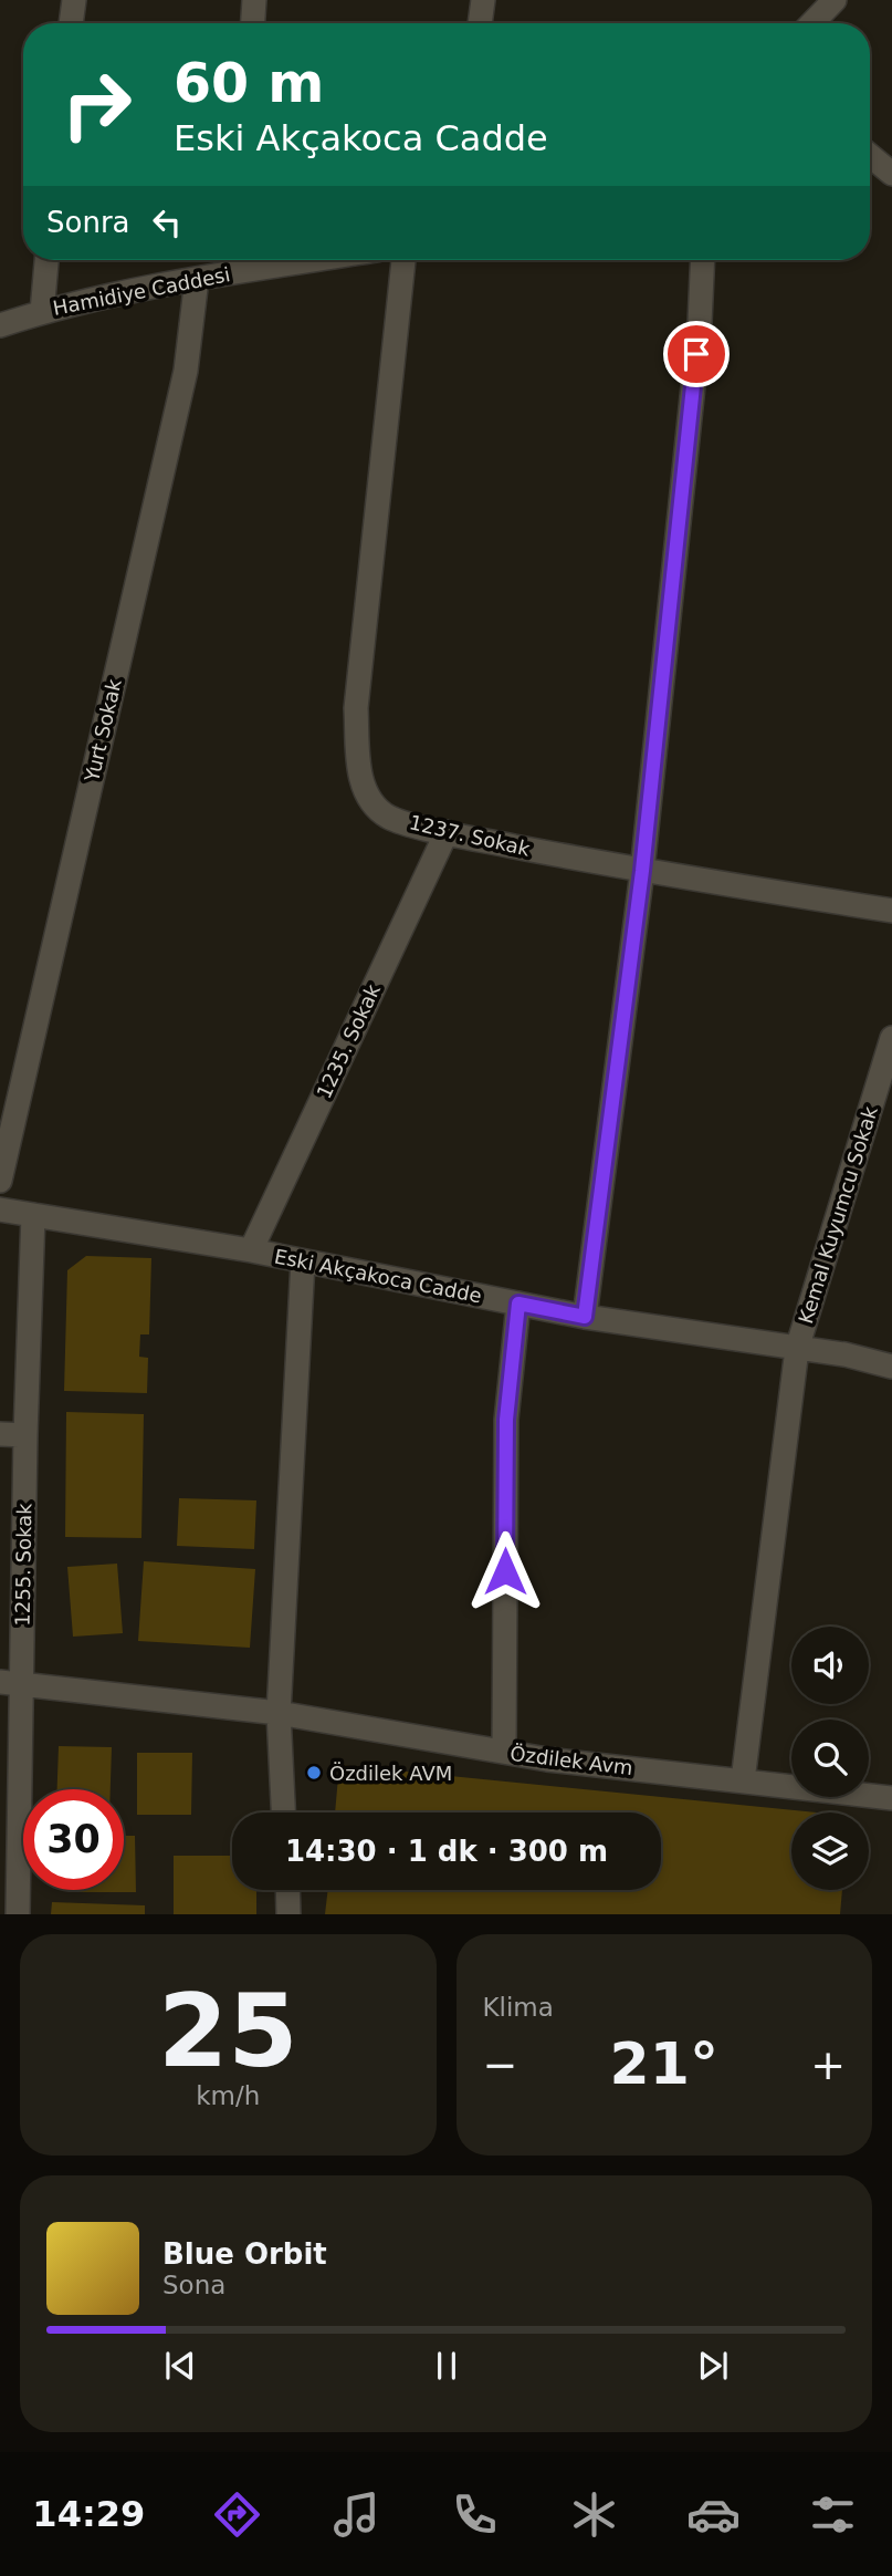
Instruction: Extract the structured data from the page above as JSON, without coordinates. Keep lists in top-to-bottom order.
{
  "streets": {
    "street": [
      "Hamidiye Caddesi",
      "Yurt Sokak",
      "1237. Sokak",
      "1235. Sokak",
      "Kemal Kuyumcu Sokak",
      "Eski Akçakoca Cadde",
      "1255. Sokak",
      "Özdilek Avm"
    ]
  },
  "crossings": [
    ["Hamidiye Caddesi", "Yurt Sokak"],
    ["1237. Sokak", "1235. Sokak"],
    ["1235. Sokak", "Eski Akçakoca Cadde"],
    ["Kemal Kuyumcu Sokak", "Eski Akçakoca Cadde"],
    ["Kemal Kuyumcu Sokak", "Özdilek Avm"],
    ["Eski Akçakoca Cadde", "1255. Sokak"],
    ["1255. Sokak", "Özdilek Avm"]
  ],
  "places": ["Özdilek AVM"],
  "page": {
    "turn": ["60 m", "Eski Akçakoca Cadde"],
    "then": "Sonra",
    "limit": "30",
    "trip": "14:30 · 1 dk · 300 m",
    "tile": [
      ["25", "km/h"],
      "Klima"
    ],
    "heat": ["−", "21°", "+"],
    "song": ["Blue Orbit", "Sona"],
    "tabs": "14:29"
  }
}
